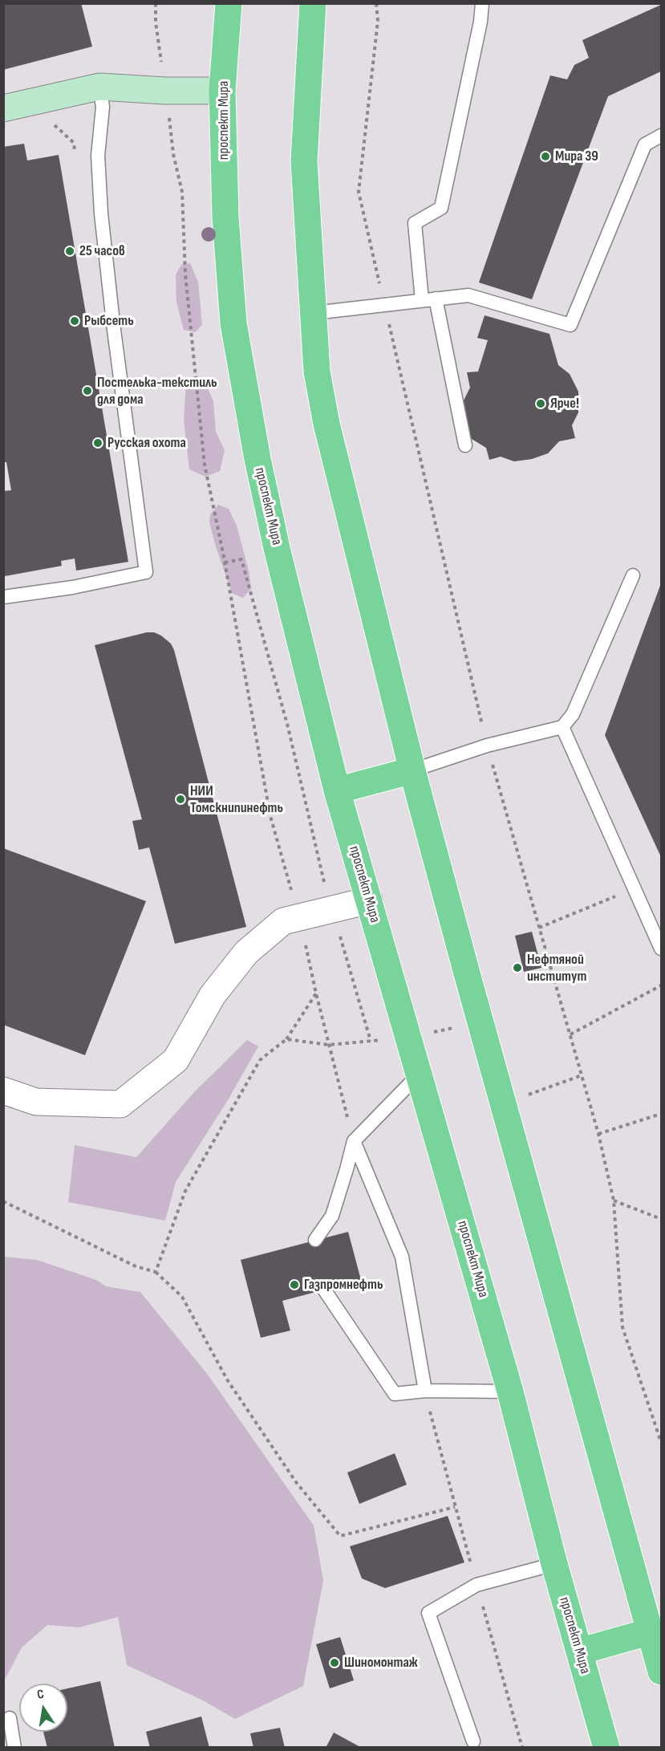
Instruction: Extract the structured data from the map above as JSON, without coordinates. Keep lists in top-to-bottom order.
{
  "streets": {
    "main road": ["проспект Мира"]
  },
  "places": [
    "Мира 39",
    "25 часов",
    "Рыбсеть",
    "Постелька-текстиль для дома",
    "Ярче!",
    "Русская охота",
    "НИИ Томскнипинефть",
    "Нефтяной институт",
    "Газпромнефть",
    "Шиномонтаж"
  ],
  "north": "top"
}
